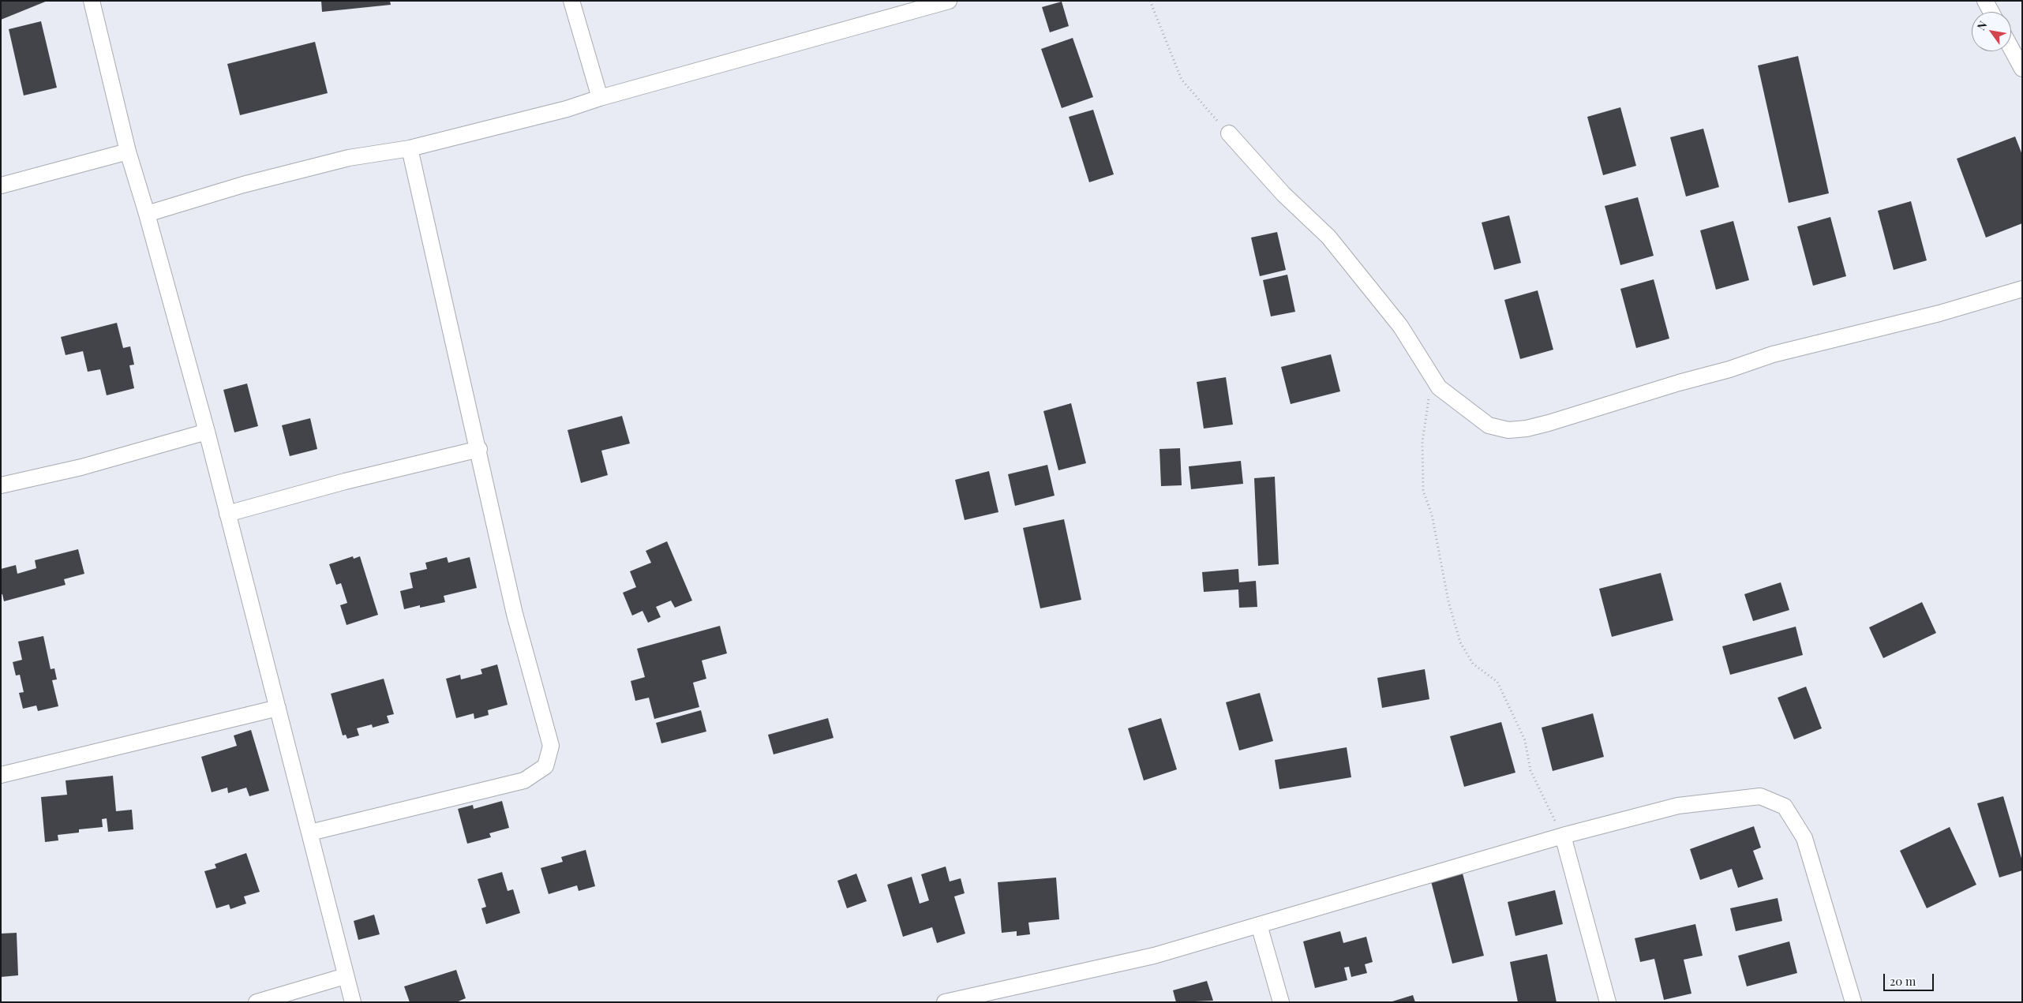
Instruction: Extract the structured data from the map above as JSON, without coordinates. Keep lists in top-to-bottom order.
{
  "scale_bar": "20 m",
  "north": "top left"
}
